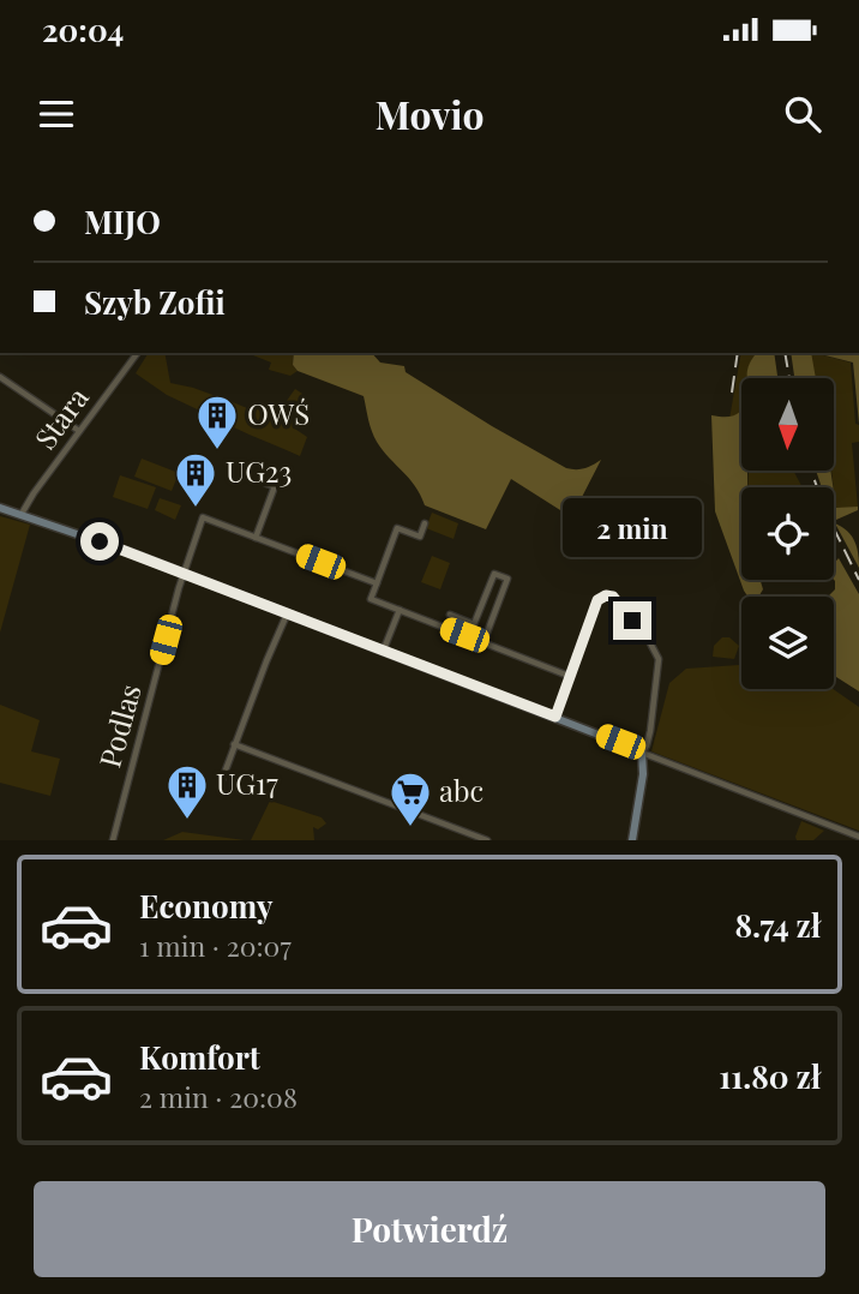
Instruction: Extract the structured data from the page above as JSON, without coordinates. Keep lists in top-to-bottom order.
{
  "streets": {
    "street": ["Stara", "Podlas"]
  },
  "places": {
    "building": ["OWŚ", "UG23", "UG17"],
    "supermarket": ["abc"]
  },
  "north": "bottom",
  "page": {
    "status": "20:04",
    "header": "Movio",
    "banner": ["MIJO", "Szyb Zofii"],
    "bubble": "2 min",
    "list": [
      {
        "name": "Economy",
        "note": "1 min · 20:07",
        "value": "8.74 zł"
      },
      {
        "name": "Komfort",
        "note": "2 min · 20:08",
        "value": "11.80 zł"
      }
    ],
    "buttons": "Potwierdź"
  }
}
